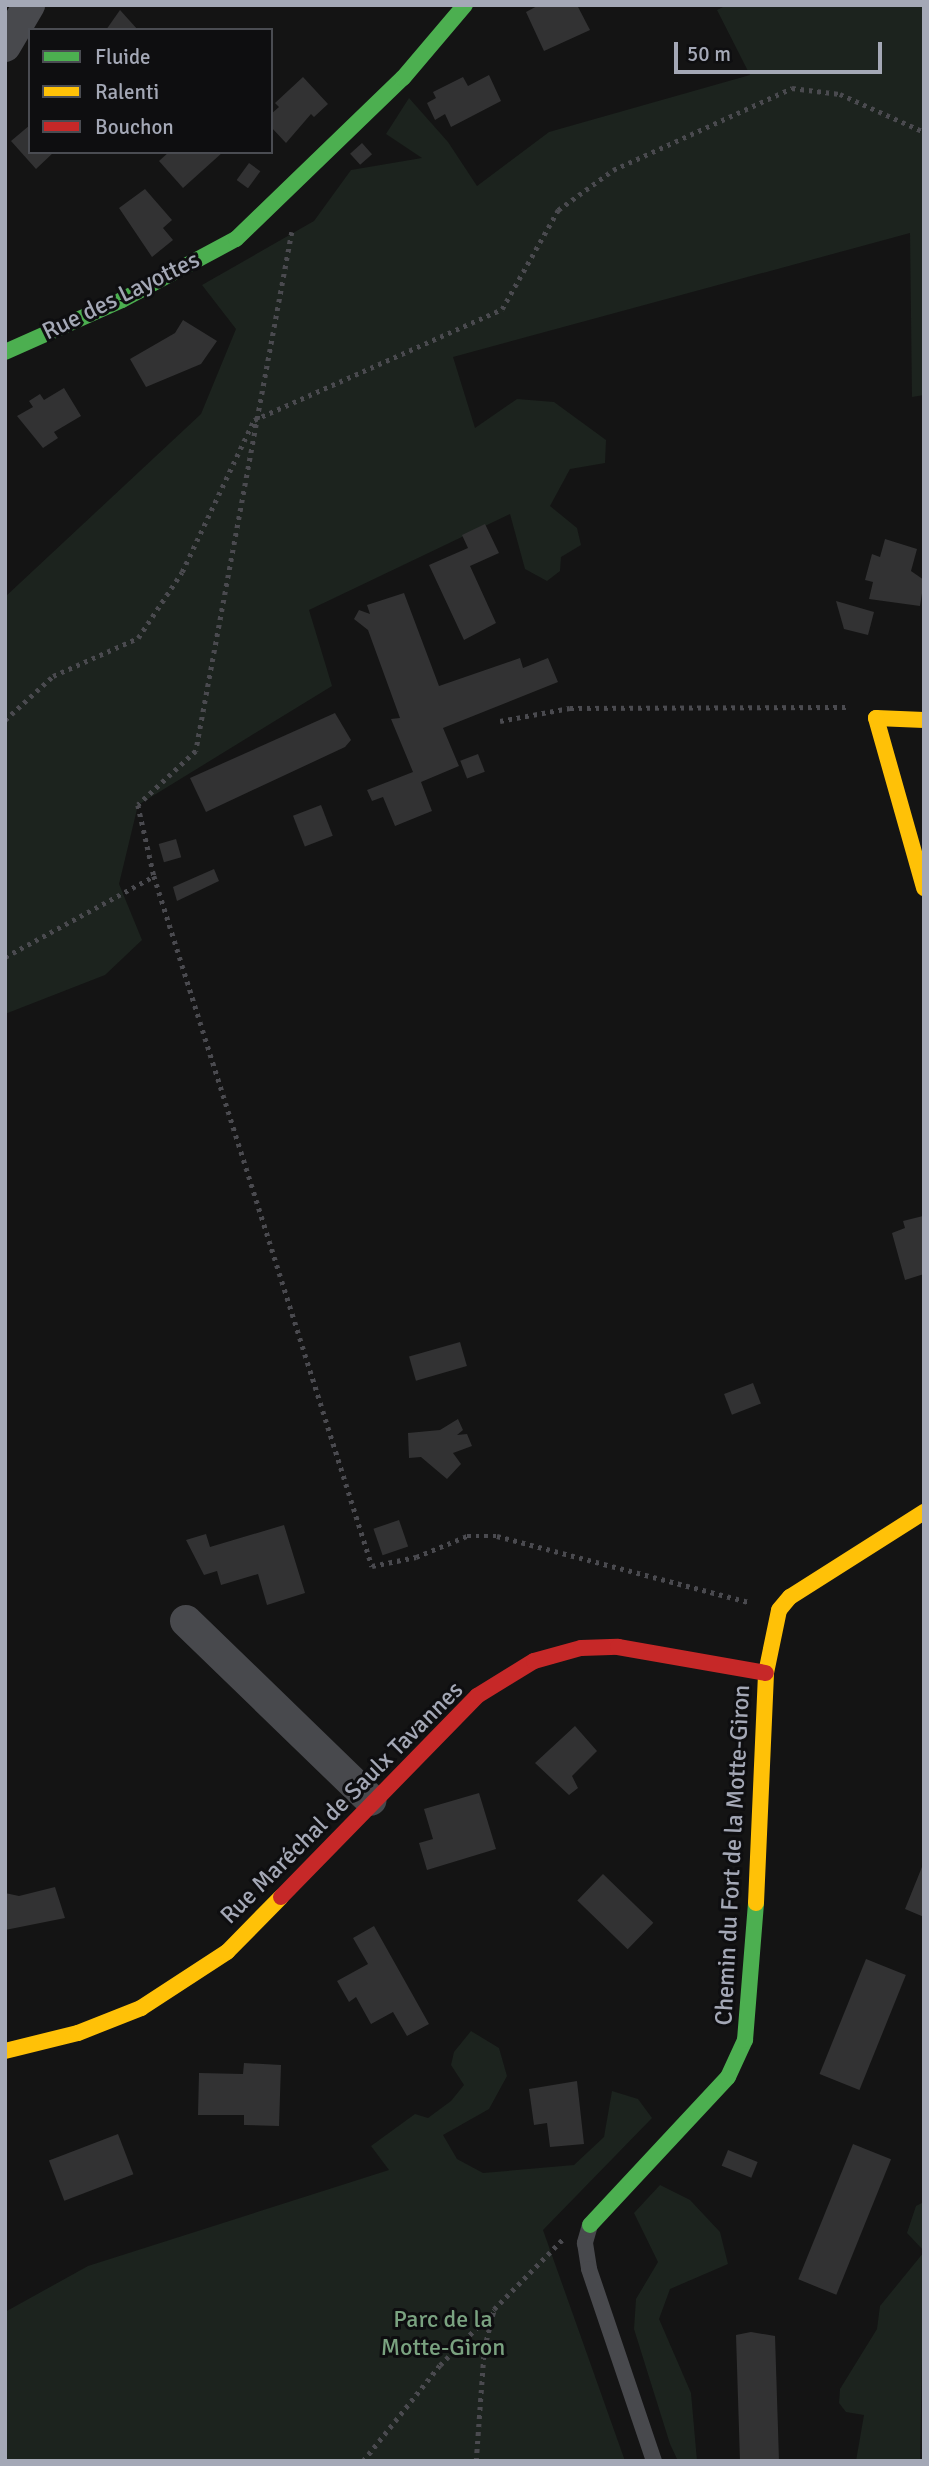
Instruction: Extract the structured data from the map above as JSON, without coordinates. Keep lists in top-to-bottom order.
{
  "streets": {
    "street": ["Rue des Layottes", "Rue Maréchal de Saulx Tavannes", "Chemin du Fort de la Motte-Giron"]
  },
  "crossings": [
    ["Rue Maréchal de Saulx Tavannes", "Chemin du Fort de la Motte-Giron"]
  ],
  "parks": ["Parc de la Motte-Giron"],
  "legend": ["Fluide", "Ralenti", "Bouchon"],
  "scale_bar": "50 m"
}
